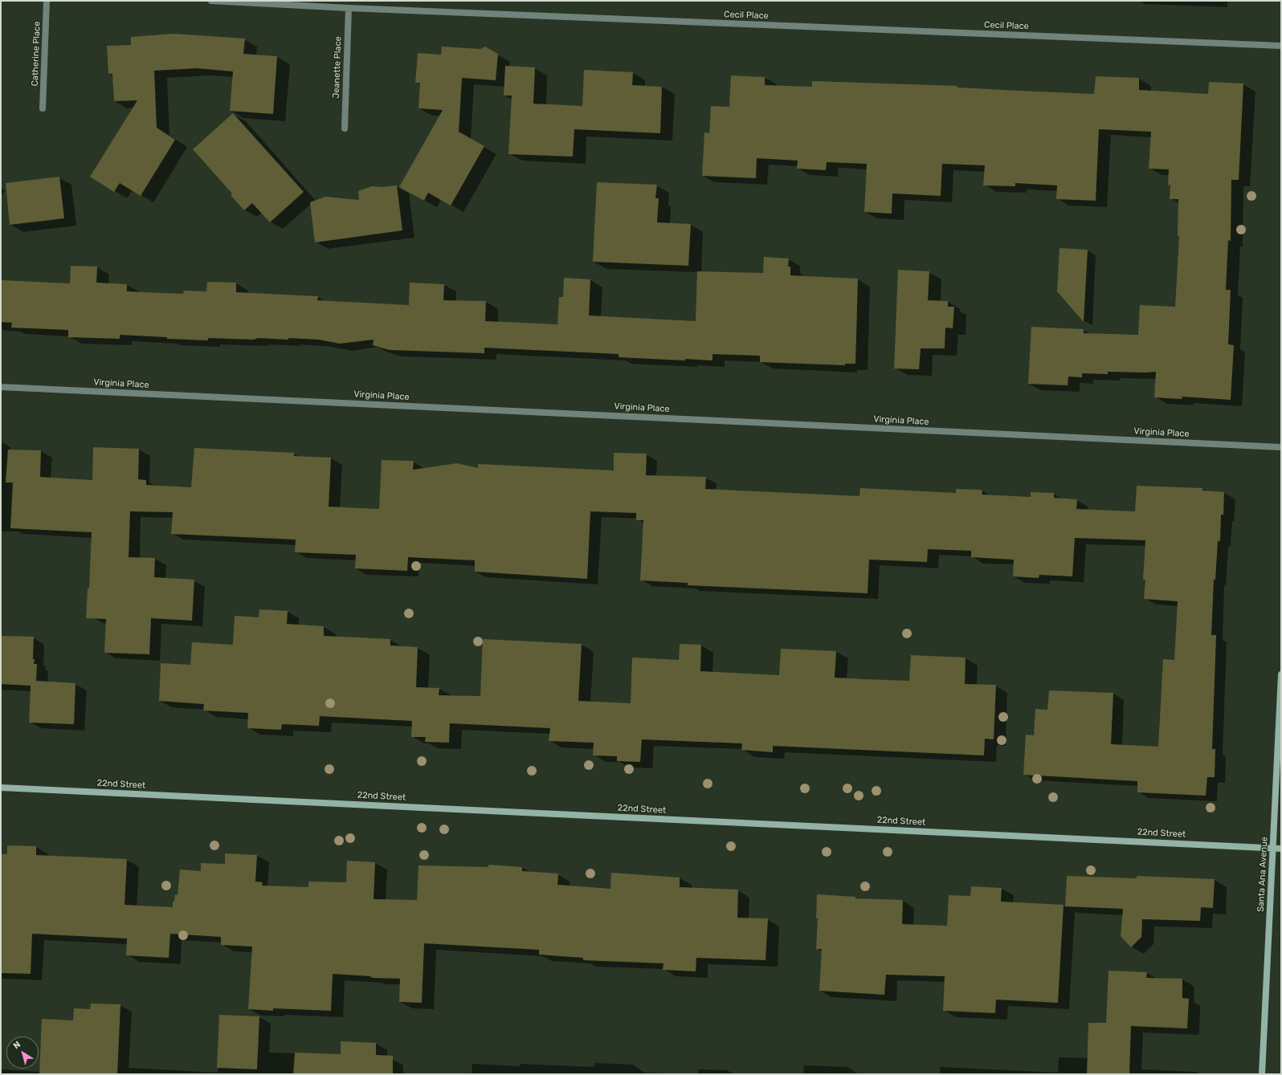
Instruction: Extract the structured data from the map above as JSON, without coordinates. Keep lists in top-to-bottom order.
{
  "streets": {
    "street": [
      "Cecil Place",
      "Catherine Place",
      "Jeanette Place",
      "Virginia Place",
      "22nd Street",
      "Santa Ana Avenue"
    ]
  },
  "crossings": [
    ["Cecil Place", "Jeanette Place"],
    ["22nd Street", "Santa Ana Avenue"]
  ],
  "north": "top left"
}
